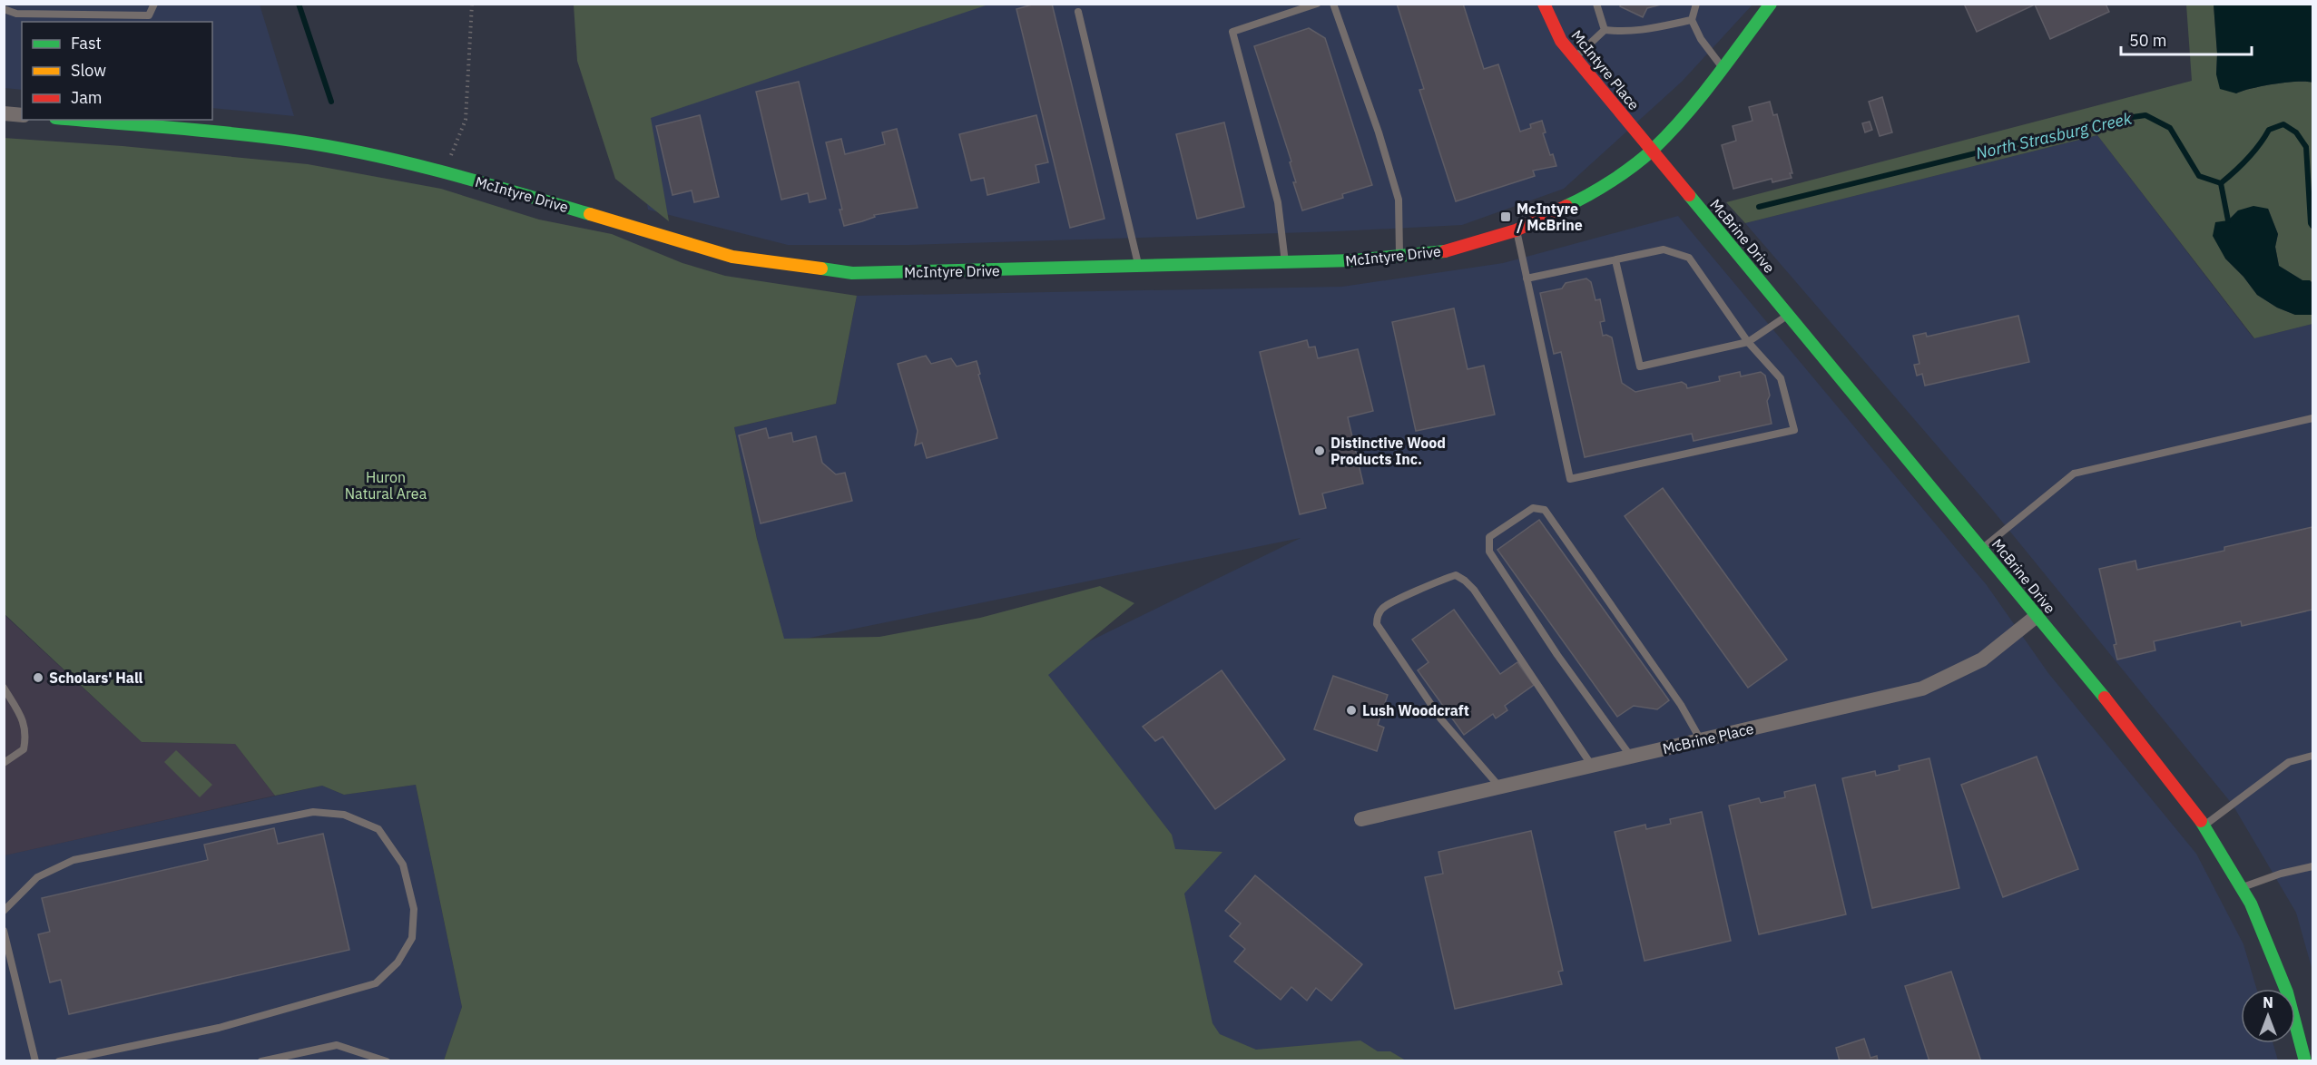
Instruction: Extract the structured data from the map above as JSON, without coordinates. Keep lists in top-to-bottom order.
{
  "streets": {
    "street": [
      "McIntyre Place",
      "McIntyre Drive",
      "McBrine Drive",
      "McBrine Place"
    ]
  },
  "crossings": [
    ["McIntyre Place", "McIntyre Drive"],
    ["McIntyre Place", "McBrine Drive"],
    ["McIntyre Drive", "McBrine Drive"],
    ["McBrine Drive", "McBrine Place"]
  ],
  "water": ["North Strasburg Creek"],
  "parks": ["Huron Natural Area"],
  "places": {
    "transit": ["McIntyre / McBrine"],
    "other": ["Distinctive Wood Products Inc.", "Scholars' Hall", "Lush Woodcraft"]
  },
  "legend": ["Fast", "Slow", "Jam"],
  "scale_bar": "50 m",
  "north": "top"
}
